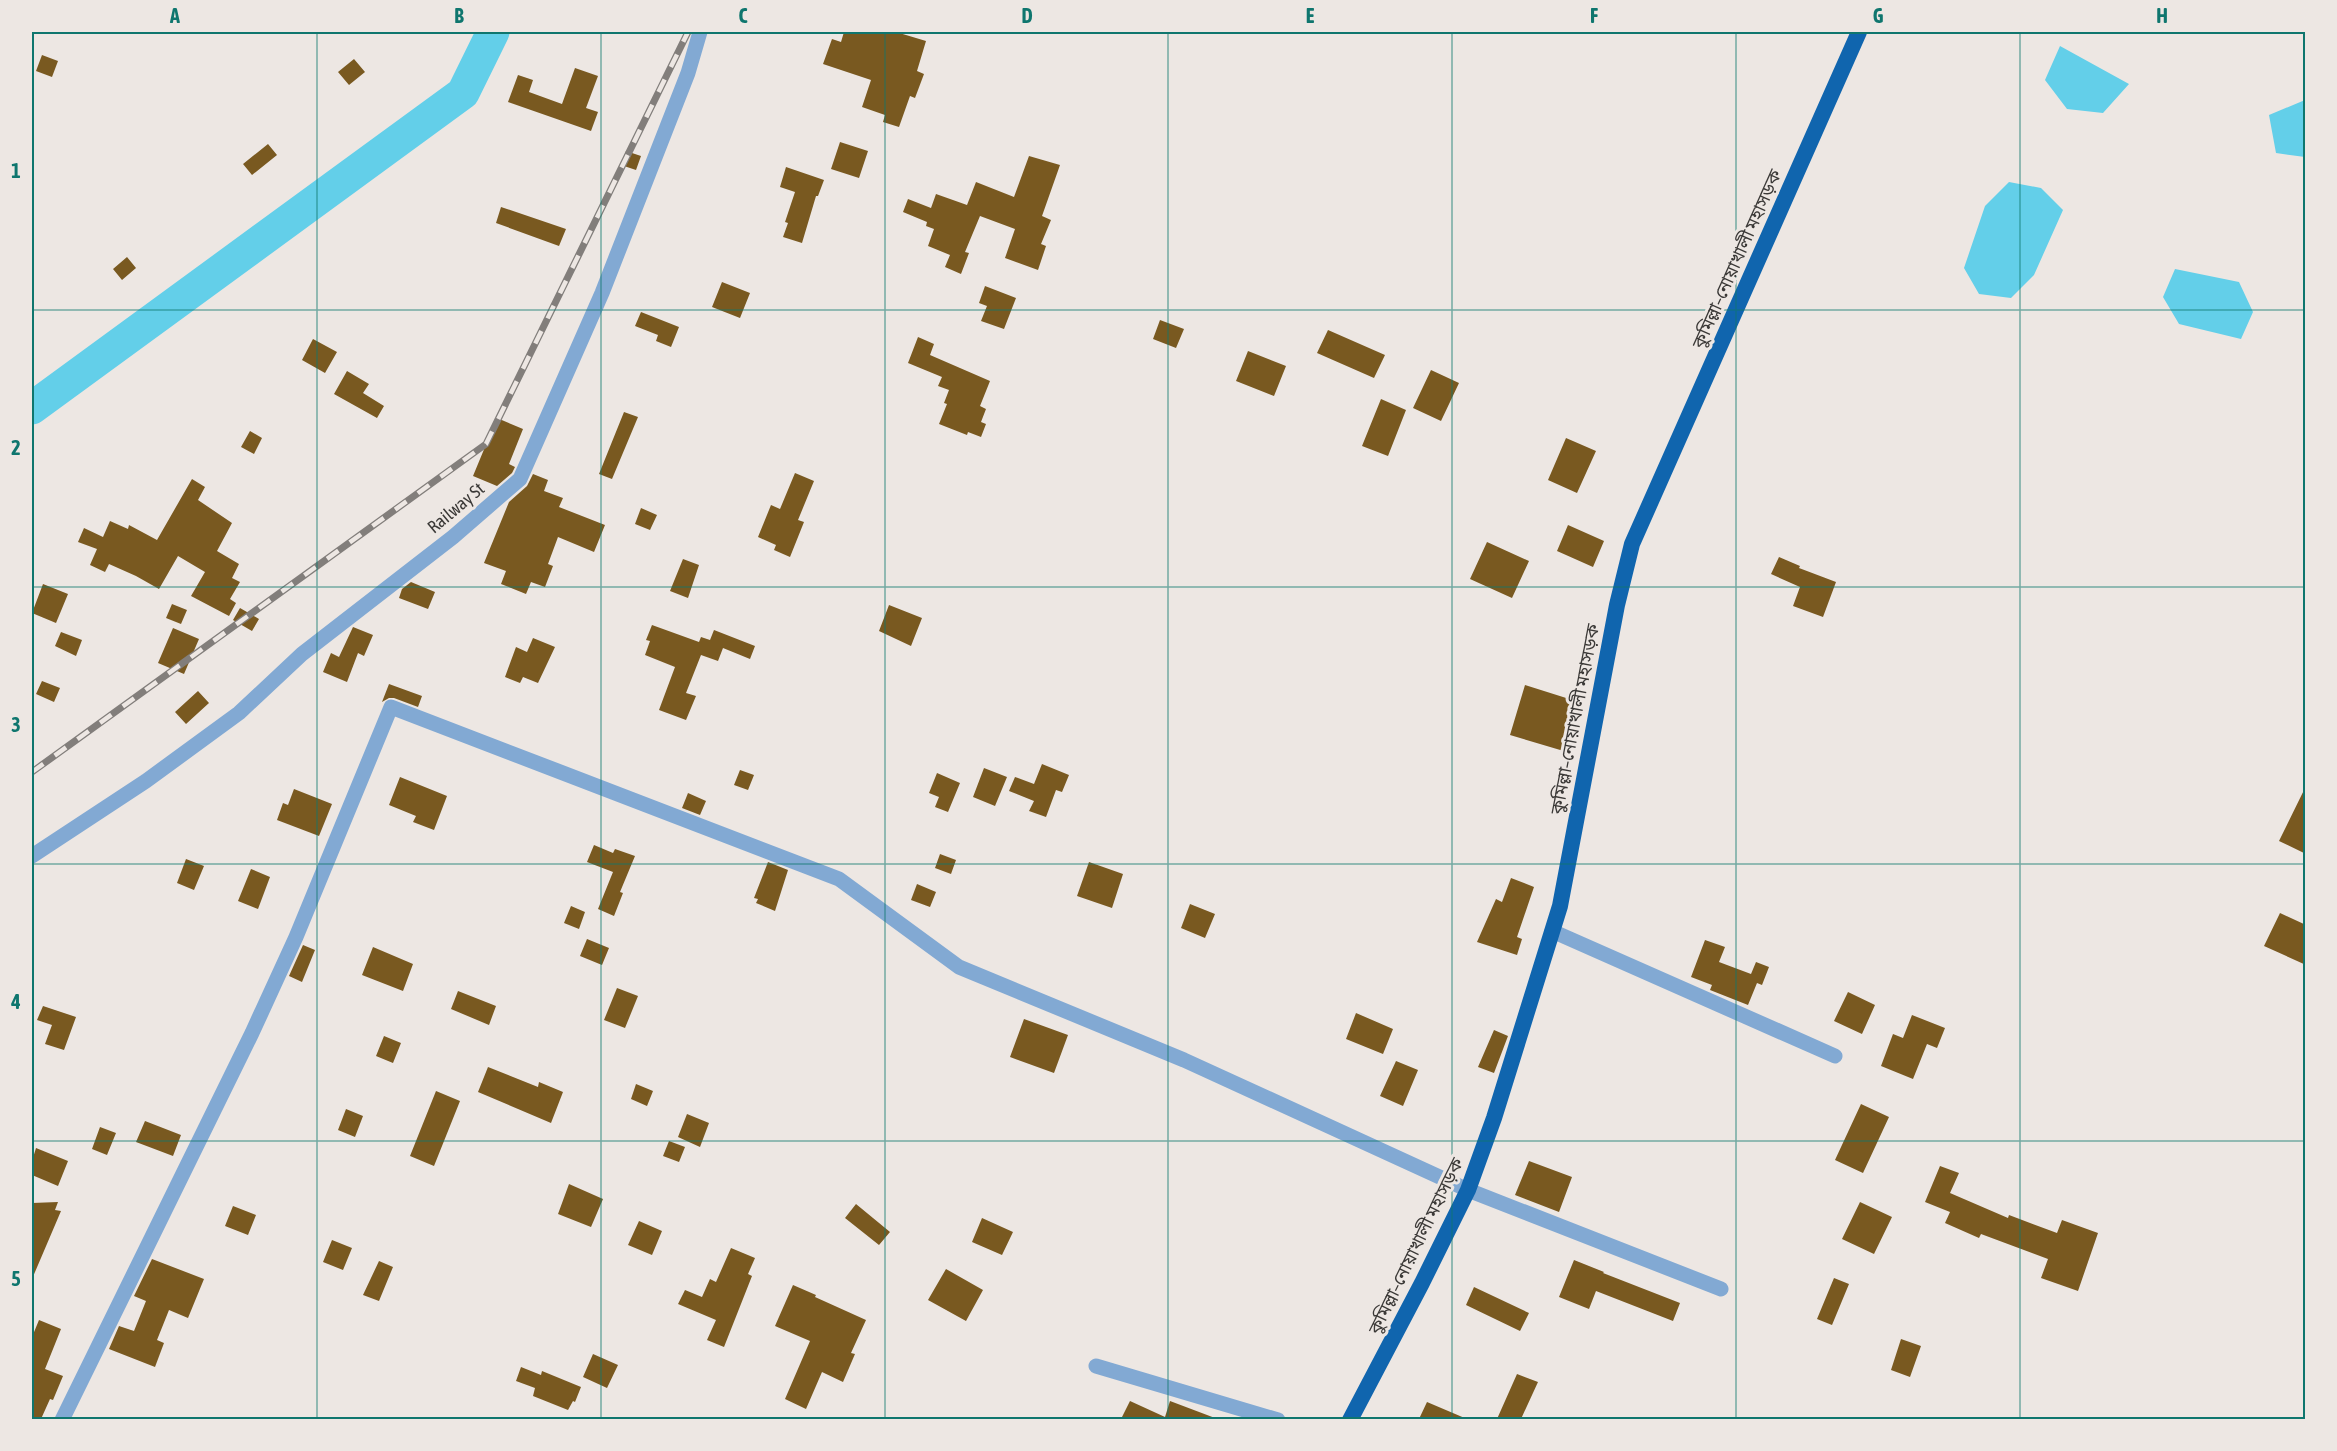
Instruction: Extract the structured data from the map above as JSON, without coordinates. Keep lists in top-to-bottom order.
{
  "streets": {
    "highway": ["কুমিল্লা–নোয়াখালী মহাসড়ক"],
    "street": ["Railway St"]
  },
  "grid": {
    "columns": [
      "A",
      "B",
      "C",
      "D",
      "E",
      "F",
      "G",
      "H"
    ],
    "rows": [
      "1",
      "2",
      "3",
      "4",
      "5"
    ]
  }
}
